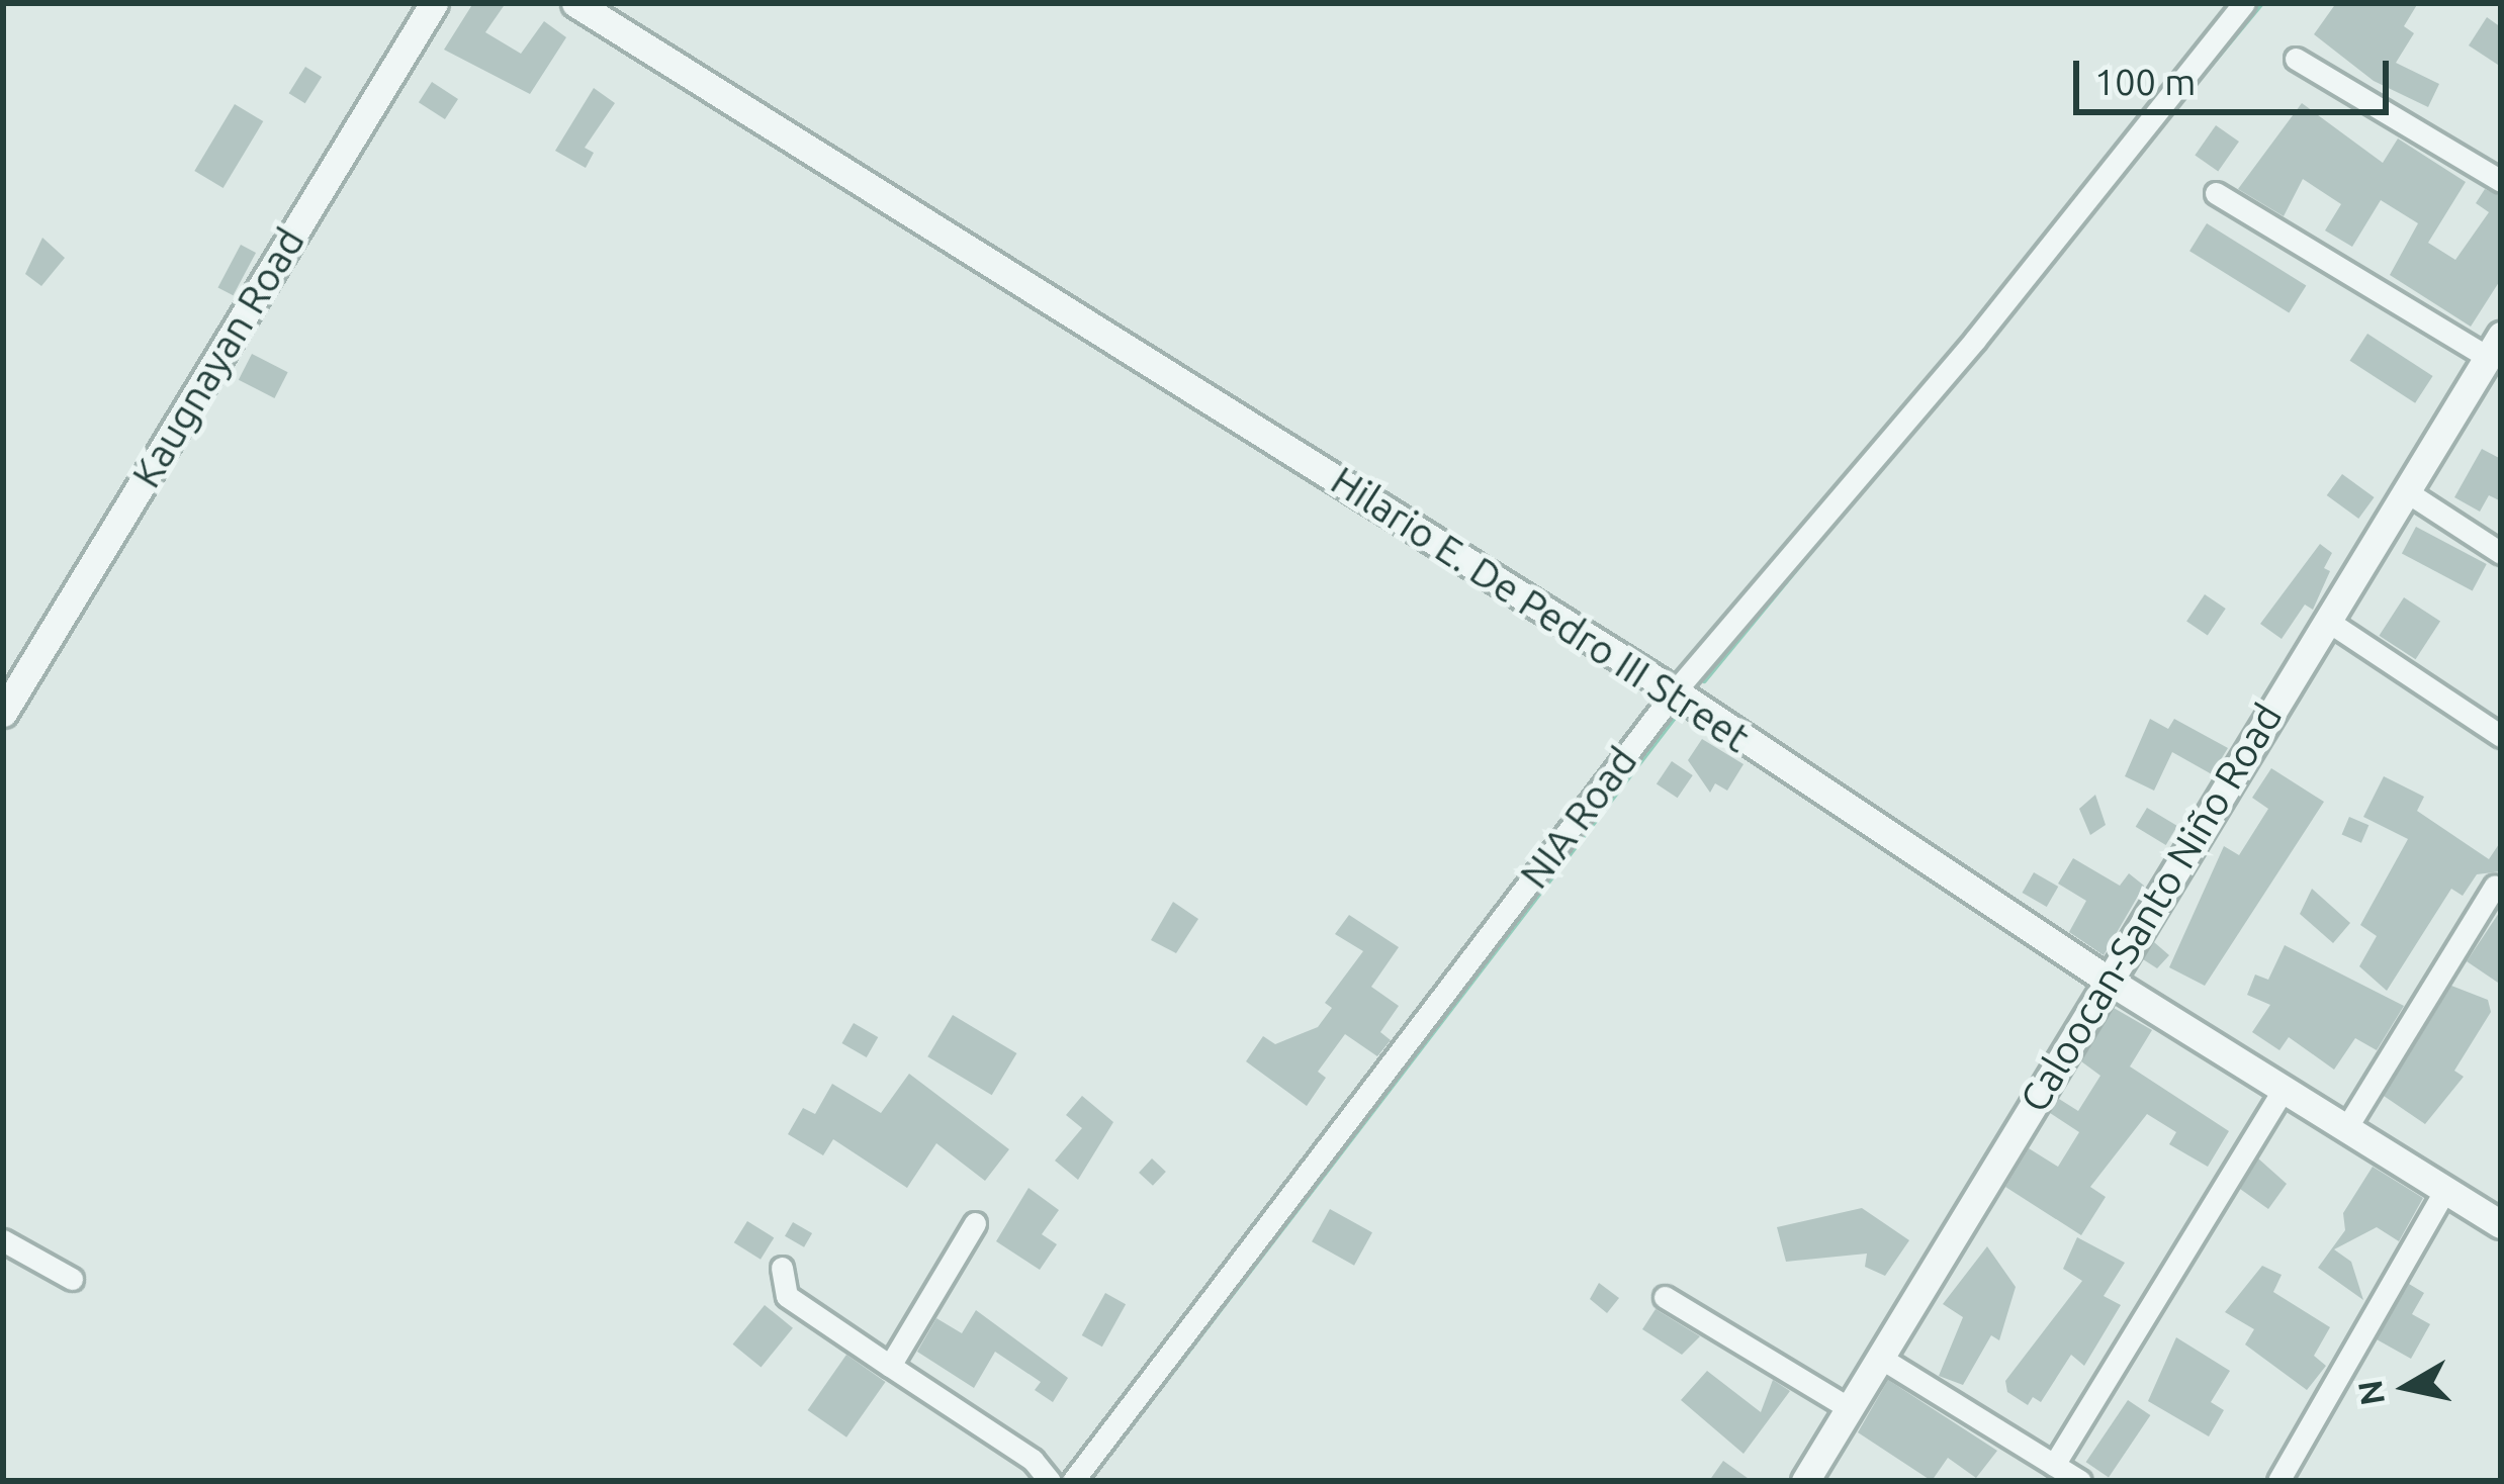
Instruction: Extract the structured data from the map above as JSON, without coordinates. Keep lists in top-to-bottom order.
{
  "streets": {
    "street": [
      "Kaugnayan Road",
      "Hilario E. De Pedro III Street",
      "NIA Road",
      "Caloocan-Santo Niño Road"
    ]
  },
  "crossings": [
    ["Hilario E. De Pedro III Street", "NIA Road"],
    ["Hilario E. De Pedro III Street", "Caloocan-Santo Niño Road"]
  ],
  "scale_bar": "100 m",
  "north": "left"
}
